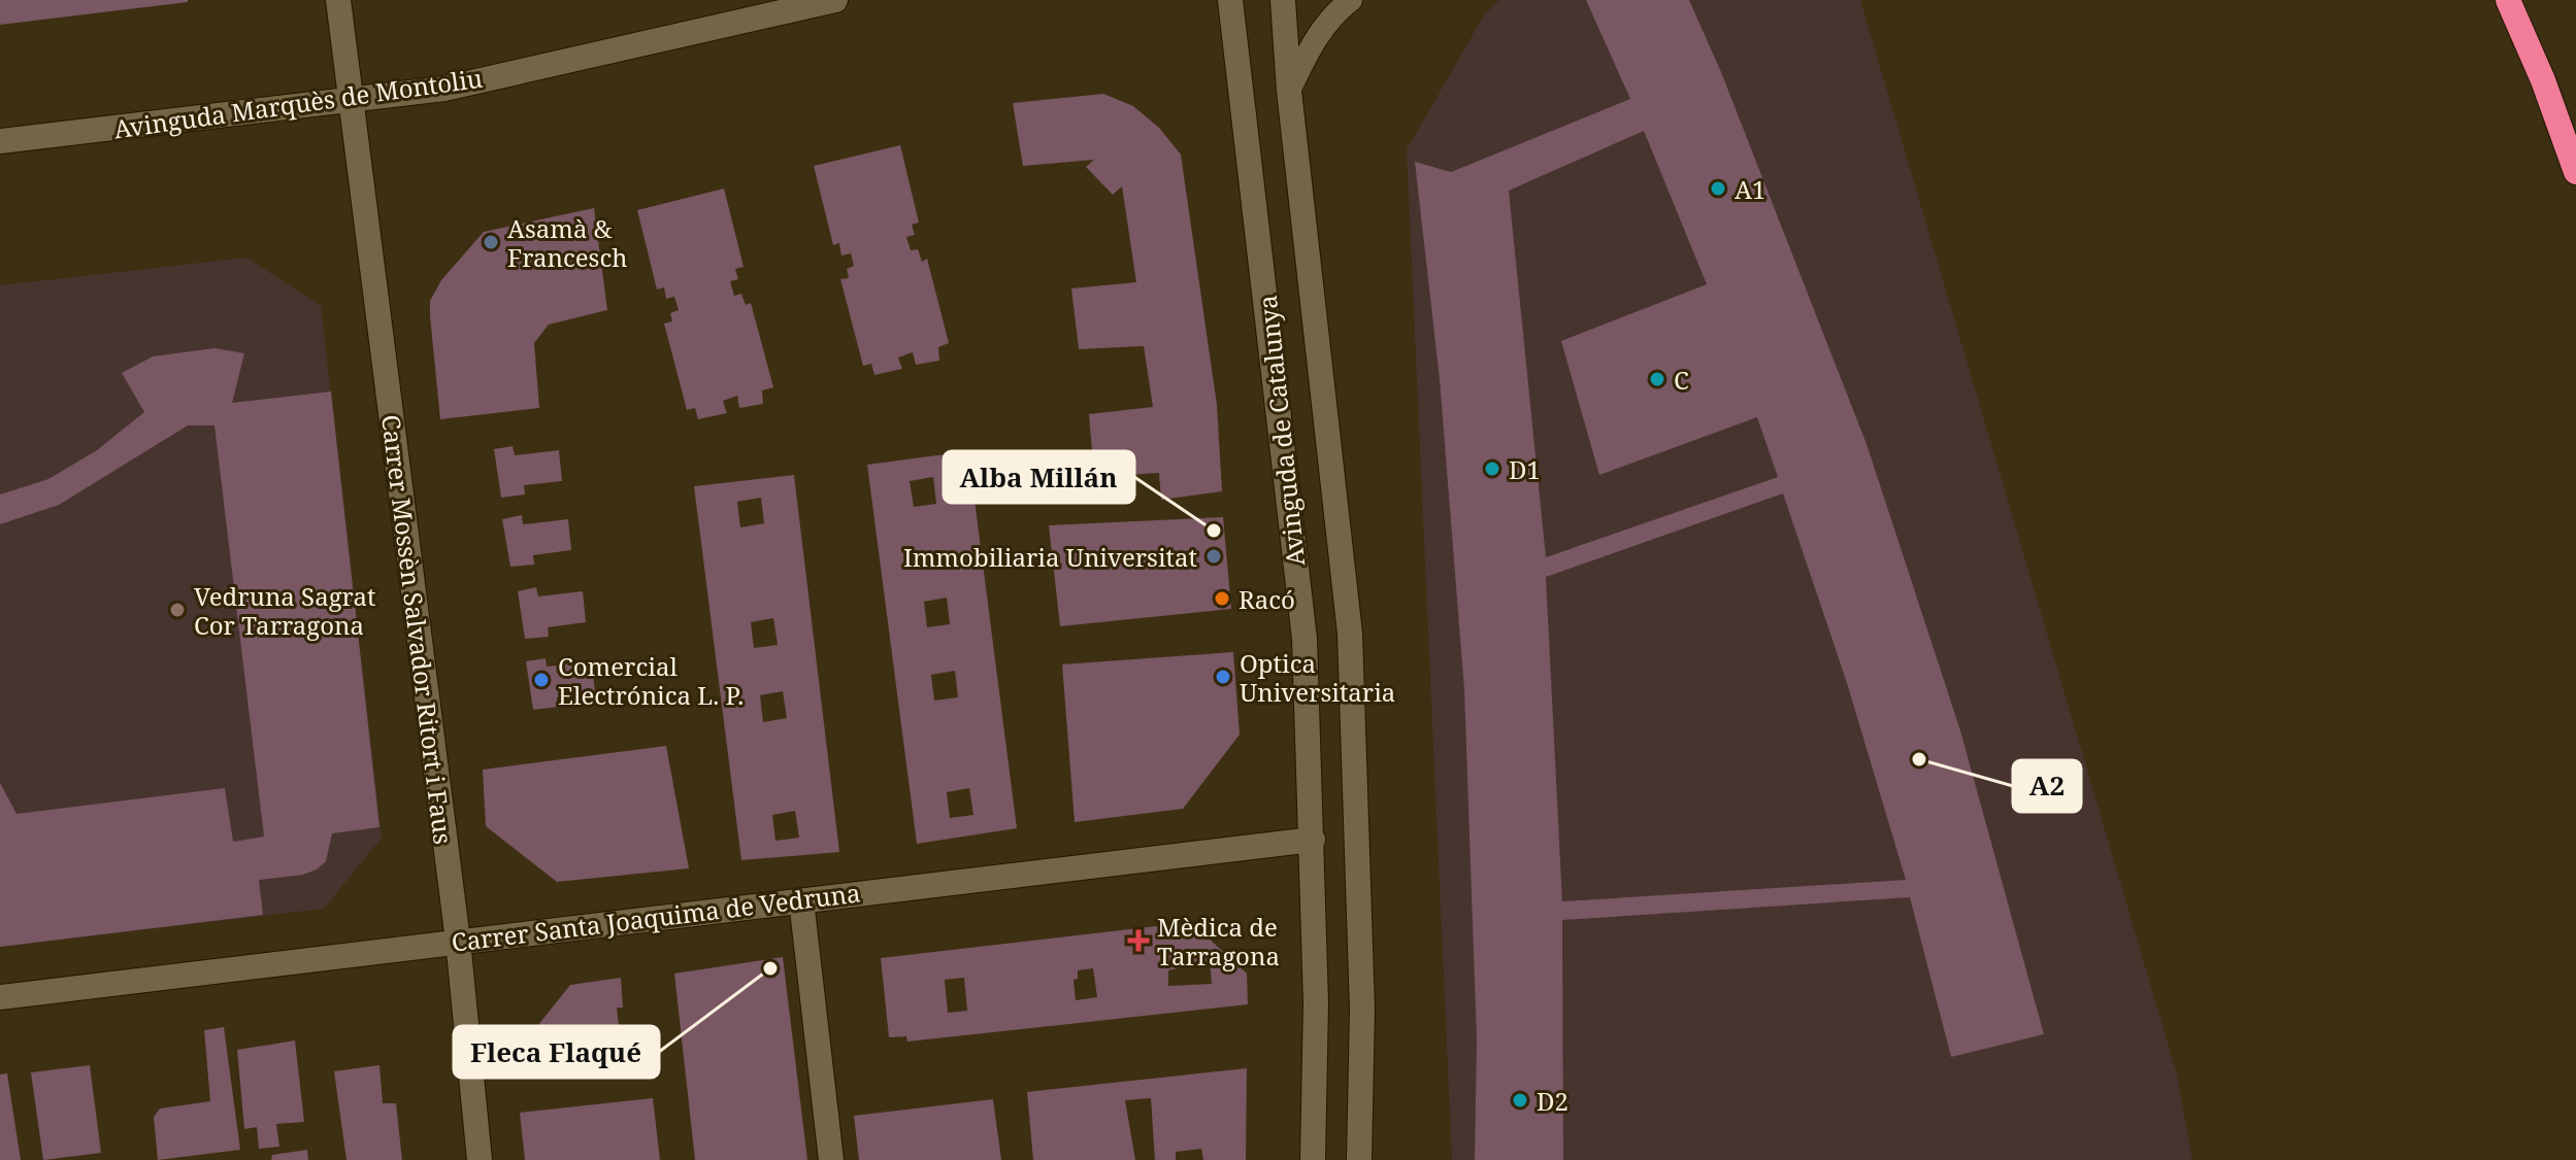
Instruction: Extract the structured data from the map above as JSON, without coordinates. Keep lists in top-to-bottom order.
{
  "streets": {
    "street": [
      "Avinguda Marquès de Montoliu",
      "Avinguda de Catalunya",
      "Carrer Mossèn Salvador Ritort i Faus",
      "Carrer Santa Joaquima de Vedruna"
    ]
  },
  "crossings": [
    ["Avinguda Marquès de Montoliu", "Carrer Mossèn Salvador Ritort i Faus"],
    ["Avinguda de Catalunya", "Carrer Santa Joaquima de Vedruna"],
    ["Carrer Mossèn Salvador Ritort i Faus", "Carrer Santa Joaquima de Vedruna"]
  ],
  "places": {
    "other": [
      "A1",
      "Asamà & Francesch",
      "C",
      "D1",
      "Alba Millán",
      "Immobiliaria Universitat",
      "Racó",
      "Vedruna Sagrat Cor Tarragona",
      "Optica Universitaria",
      "Comercial Electrónica L. P.",
      "A2",
      "Fleca Flaqué",
      "D2"
    ],
    "health": ["Mèdica de Tarragona"]
  }
}
